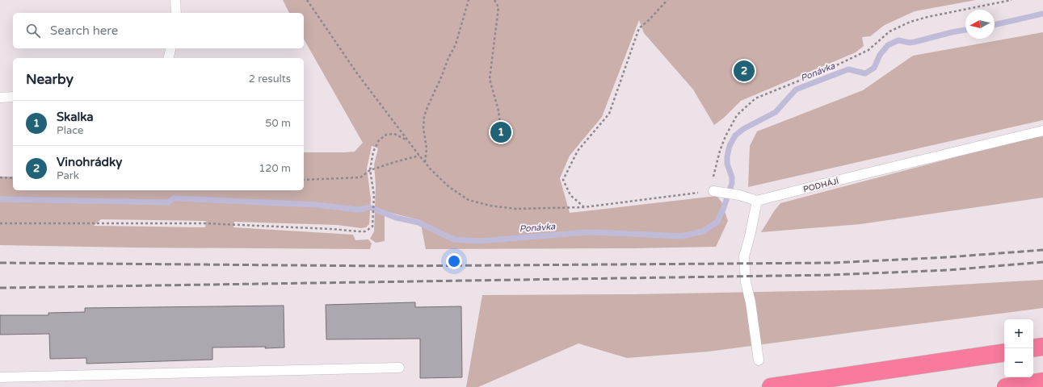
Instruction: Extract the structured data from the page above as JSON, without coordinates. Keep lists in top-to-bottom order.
{
  "streets": {
    "lane": ["PODHÁJÍ"]
  },
  "water": ["Ponávka"],
  "north": "left",
  "page": {
    "search": "Search here",
    "heading": ["Nearby", "2 results"],
    "pins": ["2", "1"],
    "list": [
      {
        "mark": "1",
        "name": "Skalka",
        "note": "Place",
        "value": "50 m"
      },
      {
        "mark": "2",
        "name": "Vinohrádky",
        "note": "Park",
        "value": "120 m"
      }
    ],
    "map_buttons": ["+", "−"]
  }
}
